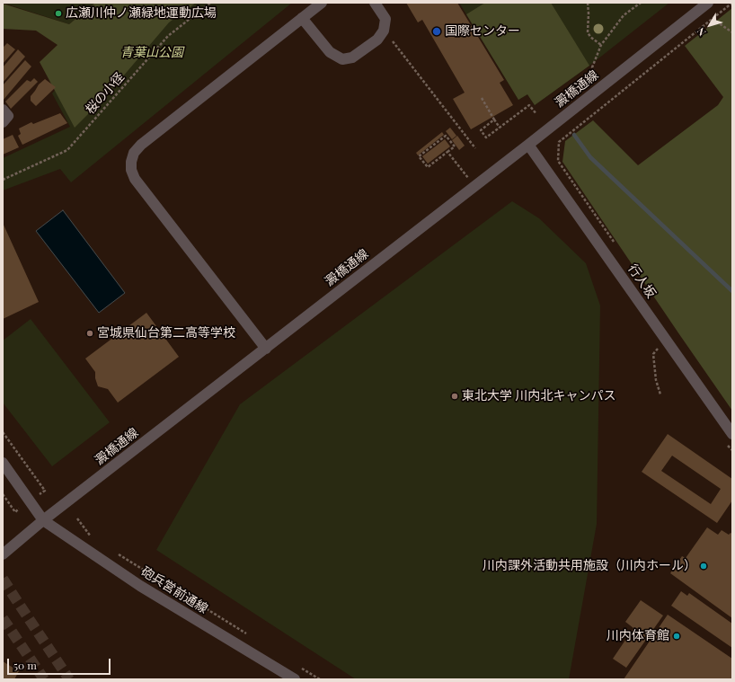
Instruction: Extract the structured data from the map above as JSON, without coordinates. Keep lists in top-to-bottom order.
{
  "streets": {
    "street": ["澱橋通線", "行人坂", "砲兵営前通線"],
    "path": ["桜の小径"]
  },
  "crossings": [
    ["澱橋通線", "行人坂"],
    ["澱橋通線", "砲兵営前通線"]
  ],
  "parks": ["青葉山公園"],
  "places": [
    "広瀬川仲ノ瀬緑地運動広場",
    "国際センター",
    "宮城県仙台第二高等学校",
    "東北大学 川内北キャンパス",
    "川内課外活動共用施設（川内ホール）",
    "川内体育館"
  ],
  "scale_bar": "50 m",
  "north": "bottom left"
}
